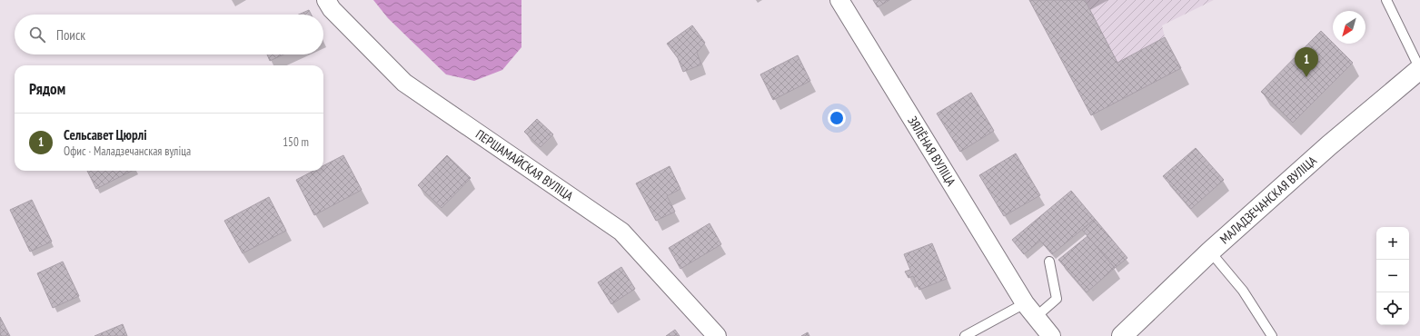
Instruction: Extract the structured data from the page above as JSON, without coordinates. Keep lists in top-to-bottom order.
{
  "streets": {
    "main road": ["МАЛАДЗЕЧАНСКАЯ ВУЛІЦА"],
    "street": ["ЗЯЛЁНАЯ ВУЛІЦА", "ПЕРШАМАЙСКАЯ ВУЛІЦА"]
  },
  "north": "bottom left",
  "page": {
    "search": "Поиск",
    "pins": "1",
    "heading": "Рядом",
    "list": [
      {
        "mark": "1",
        "name": "Сельсавет Цюрлі",
        "note": "Офис · Маладзечанская вуліца",
        "value": "150 m"
      }
    ],
    "map_buttons": ["+", "−"]
  }
}
